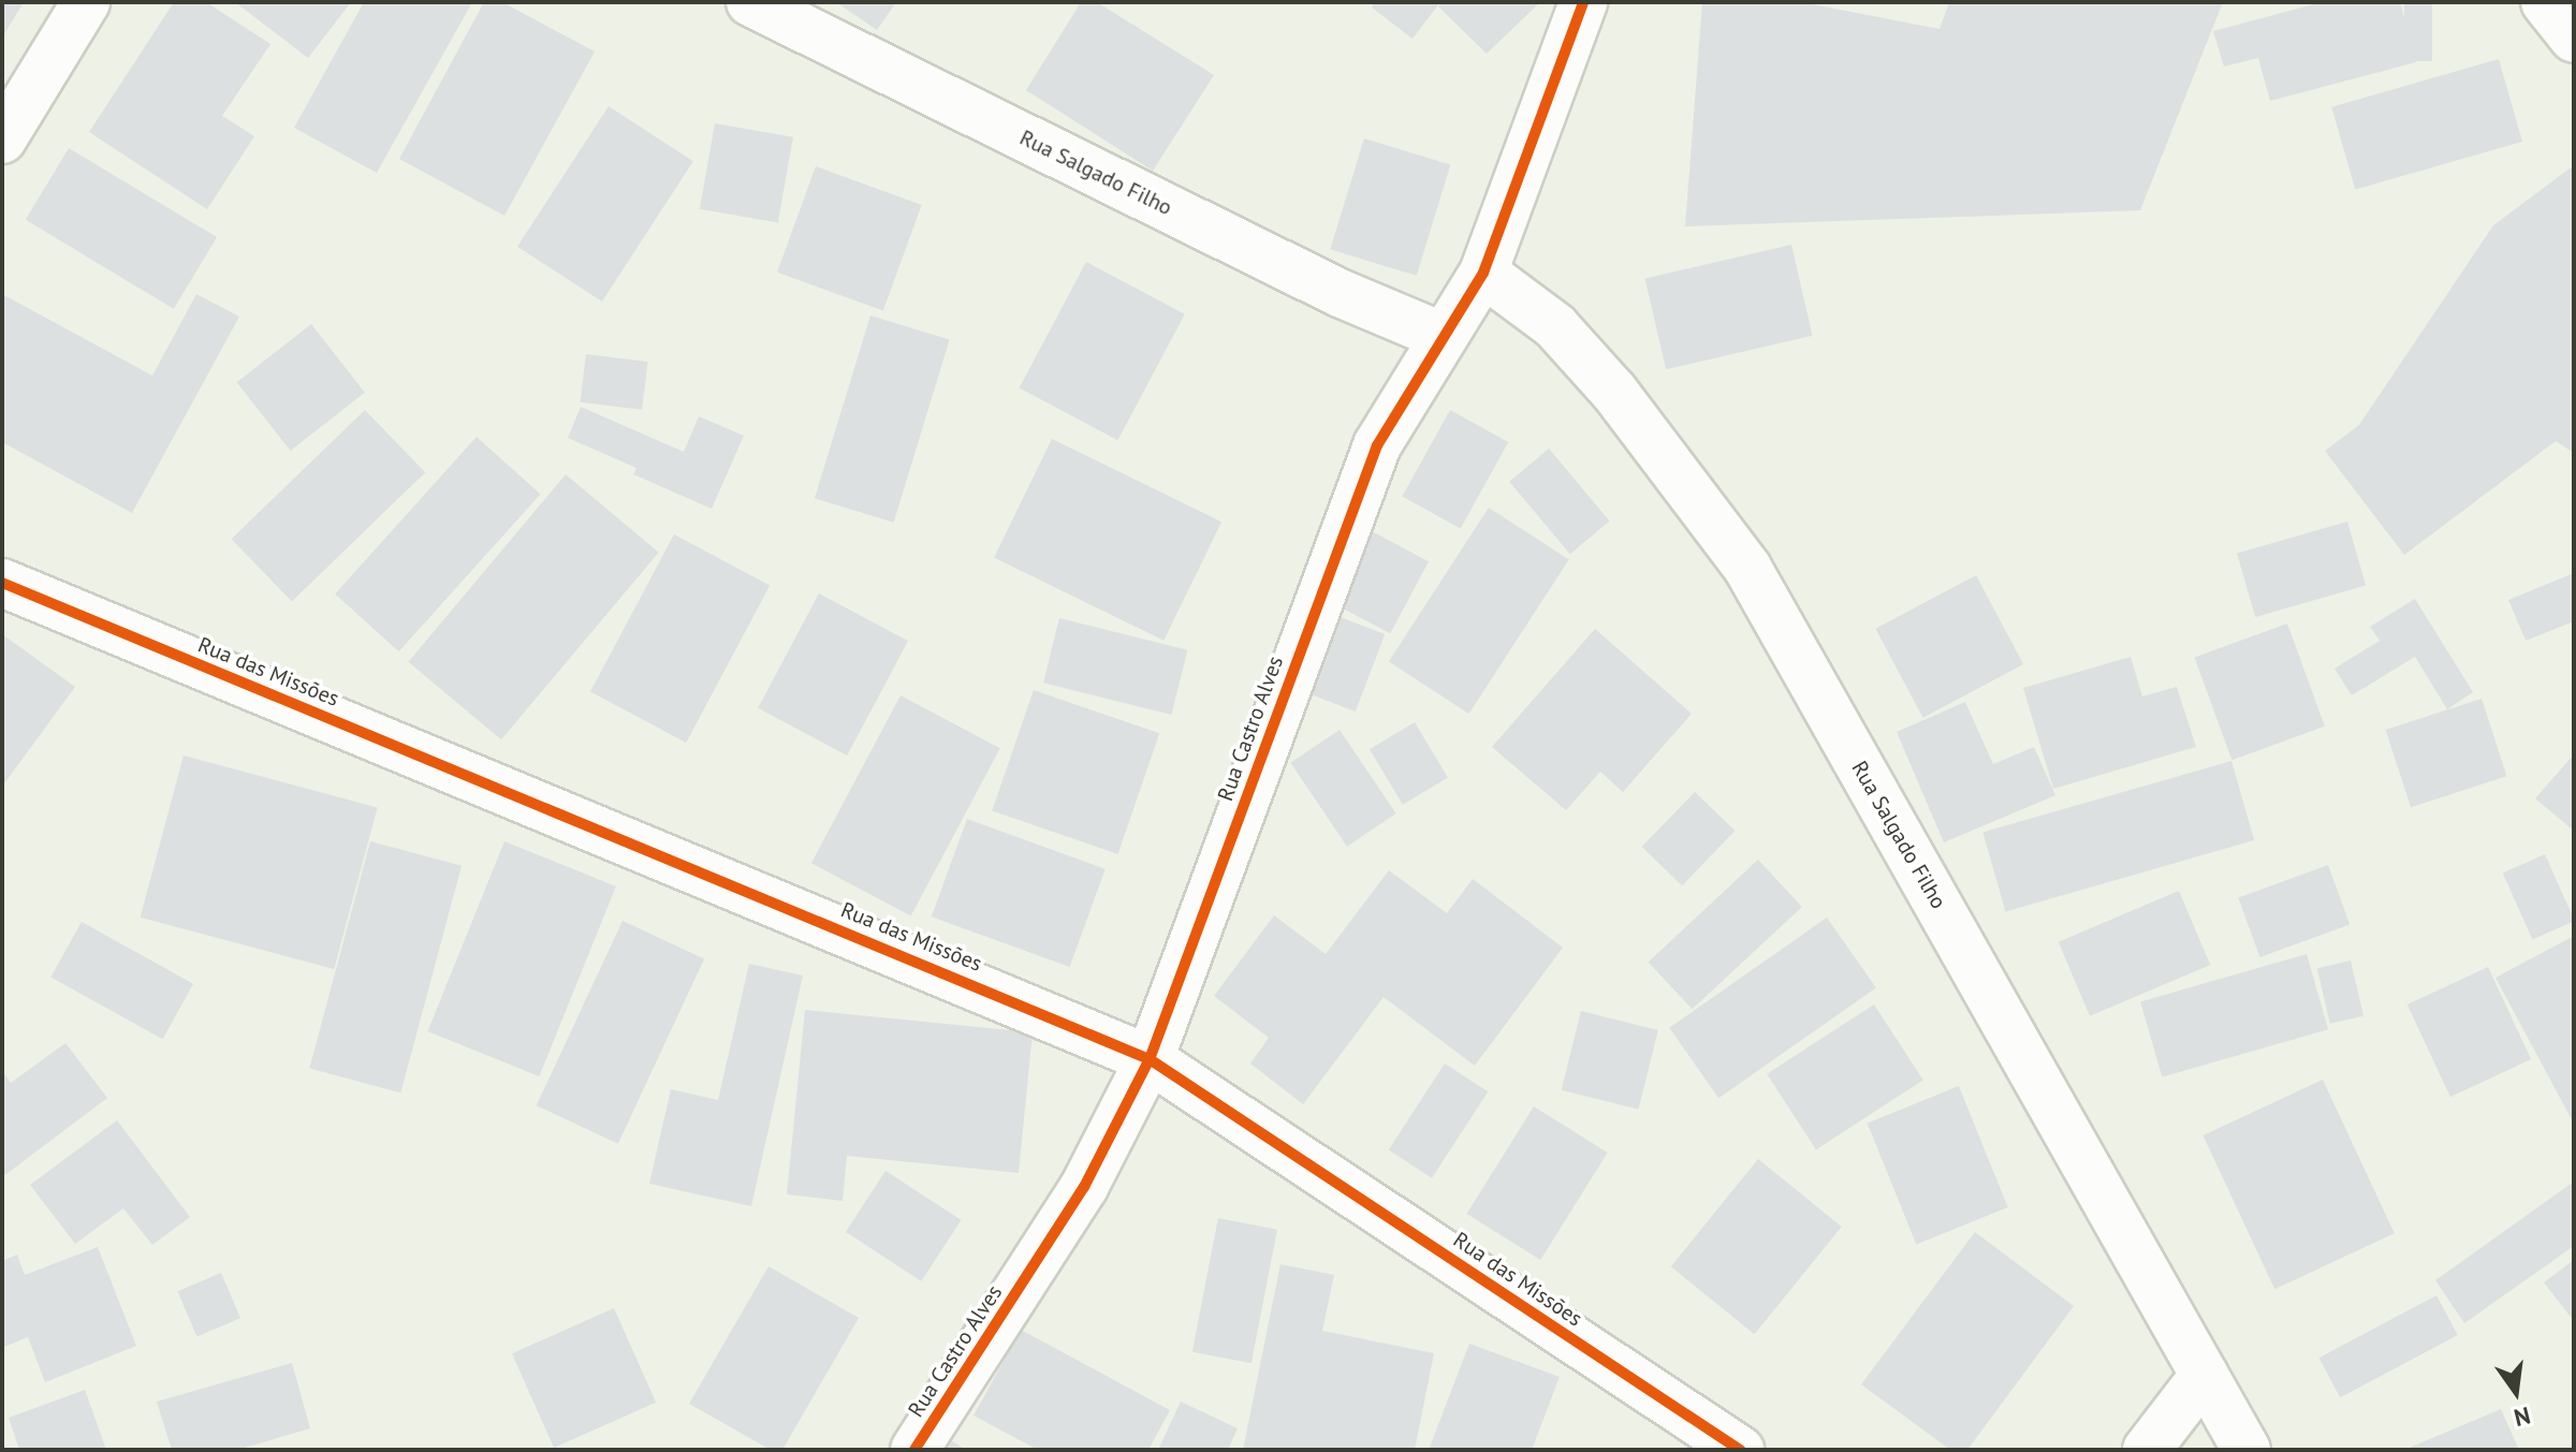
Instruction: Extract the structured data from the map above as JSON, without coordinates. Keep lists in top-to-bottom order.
{
  "streets": {
    "street": ["Rua Salgado Filho", "Rua das Missões", "Rua Castro Alves"]
  },
  "crossings": [
    ["Rua Salgado Filho", "Rua Castro Alves"],
    ["Rua das Missões", "Rua Castro Alves"]
  ],
  "north": "bottom"
}
